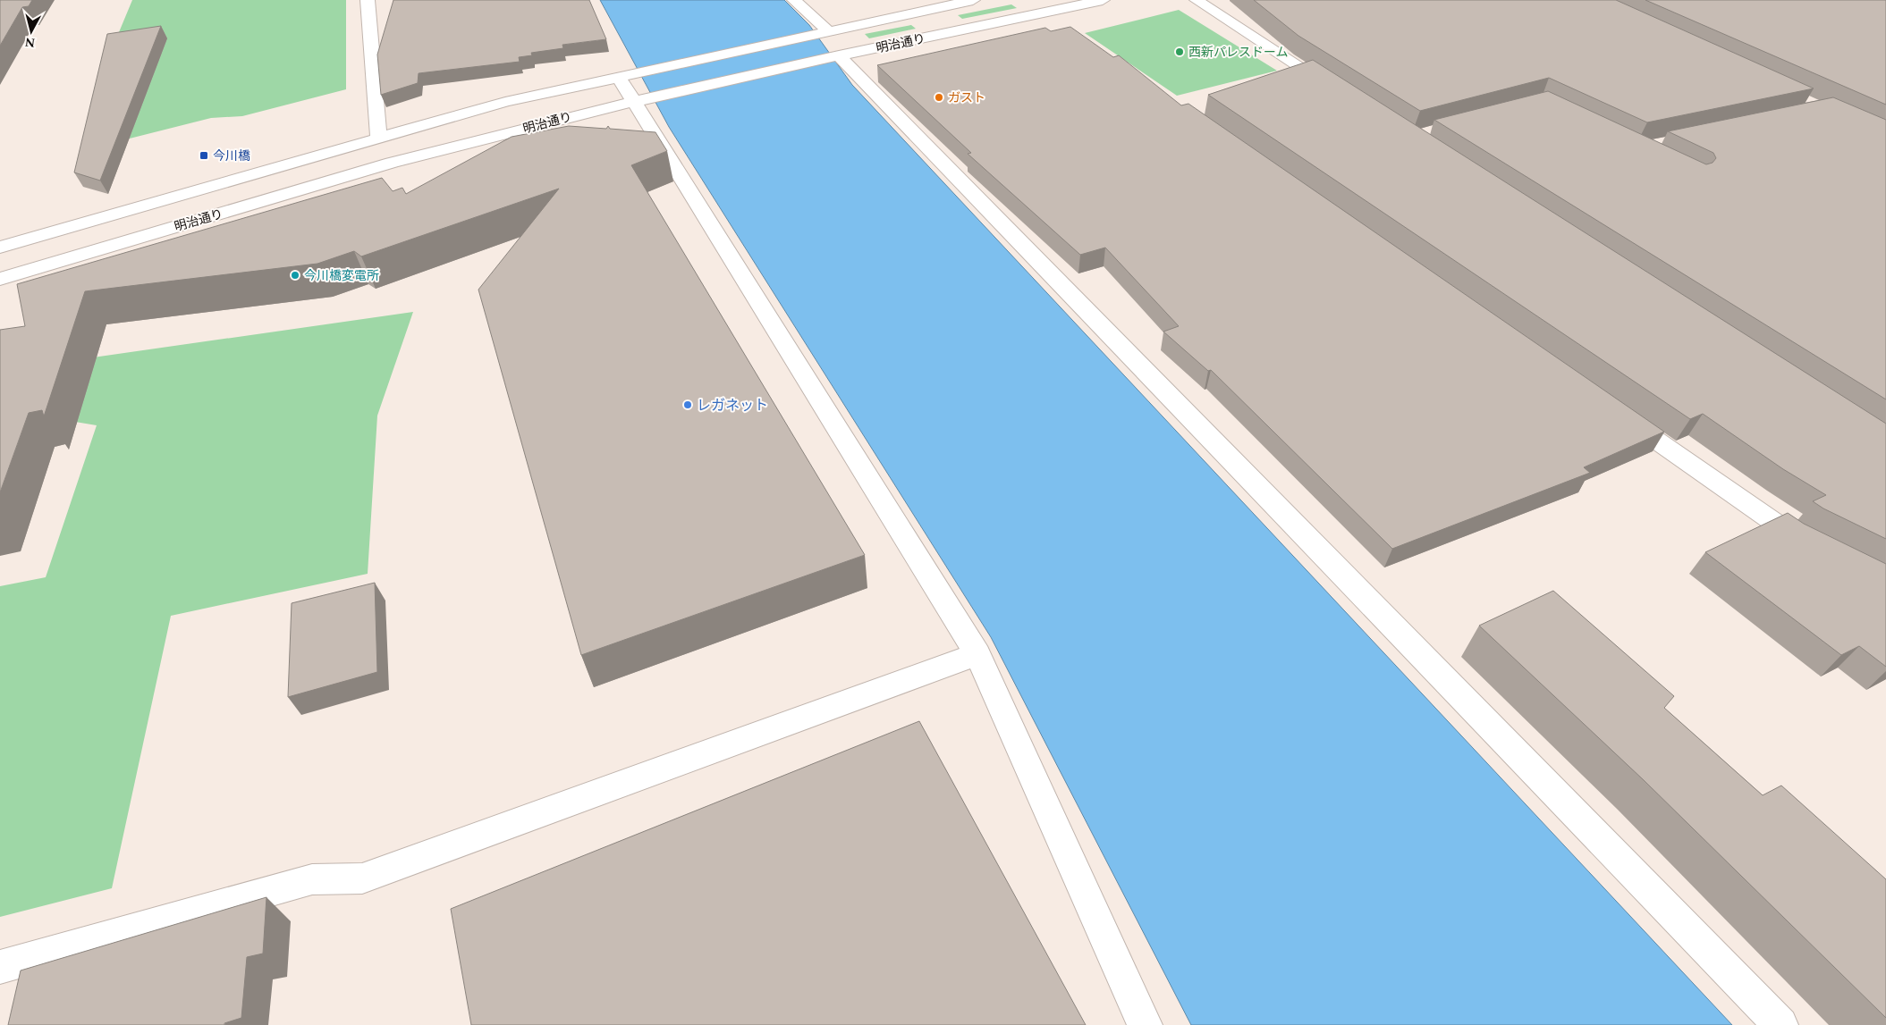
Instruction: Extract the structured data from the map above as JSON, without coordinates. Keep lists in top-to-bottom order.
{
  "streets": {
    "street": ["明治通り"]
  },
  "places": {
    "other": [
      "西新パレスドーム",
      "ガスト",
      "今川橋変電所",
      "レガネット"
    ],
    "transit": ["今川橋"]
  },
  "north": "bottom"
}
